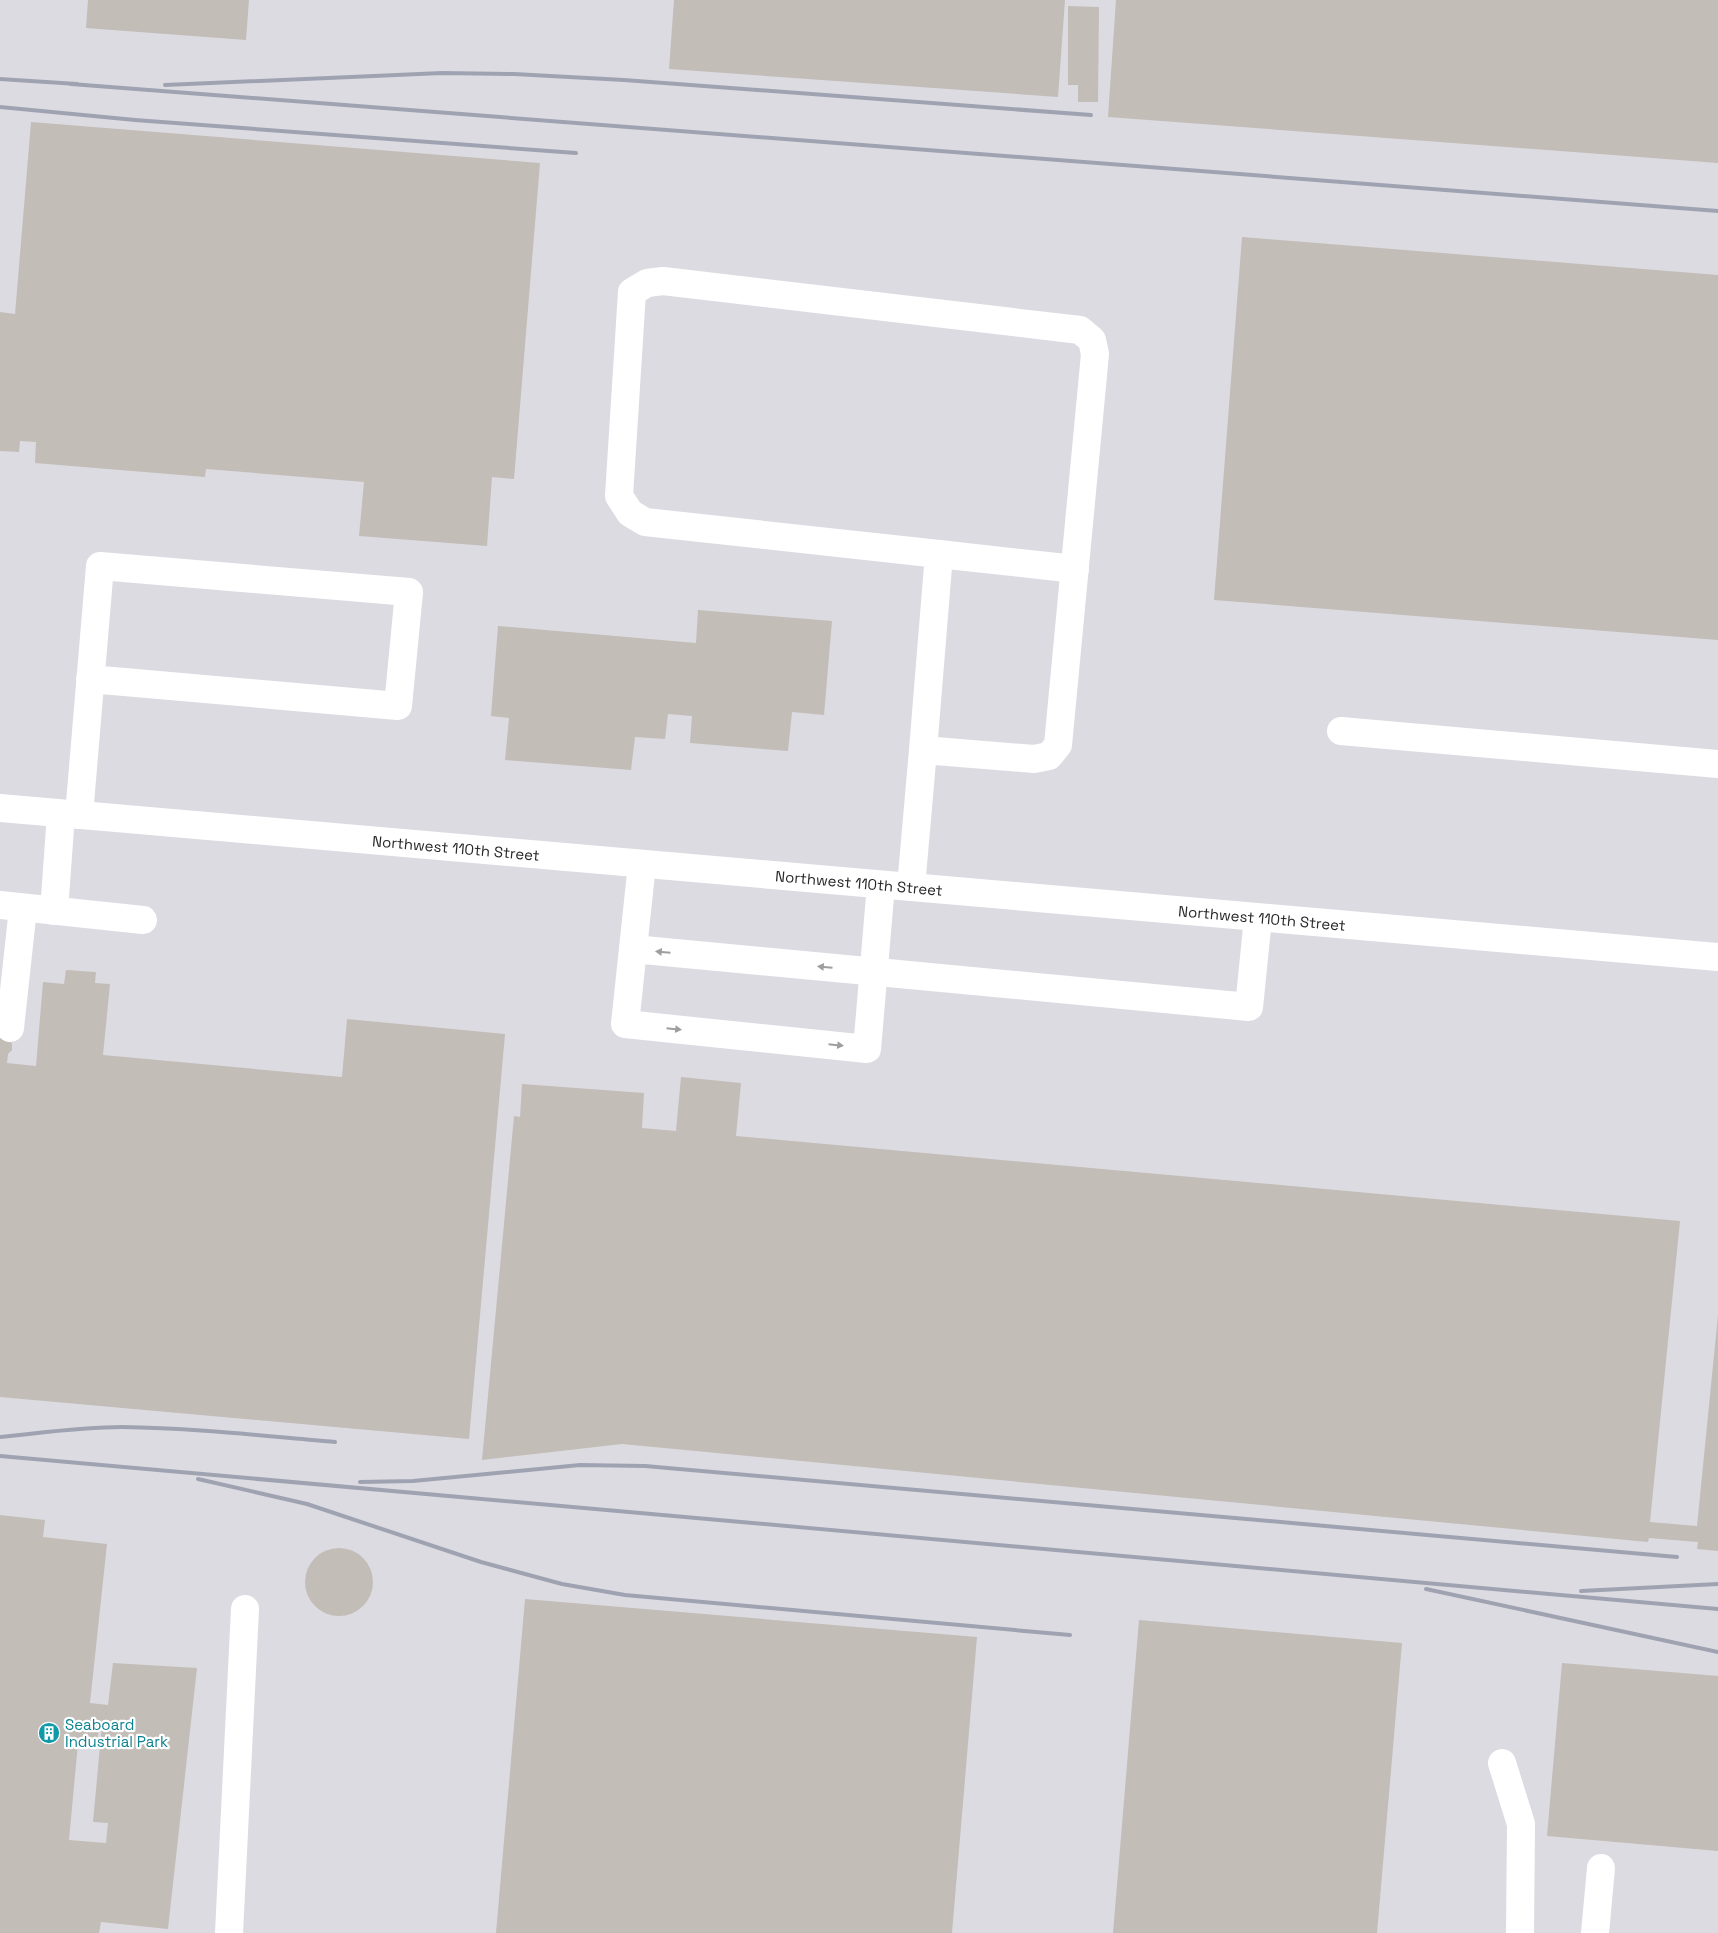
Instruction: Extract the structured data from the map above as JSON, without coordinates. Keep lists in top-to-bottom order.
{
  "streets": {
    "street": ["Northwest 110th Street"]
  },
  "places": {
    "building": ["Seaboard Industrial Park"]
  }
}
